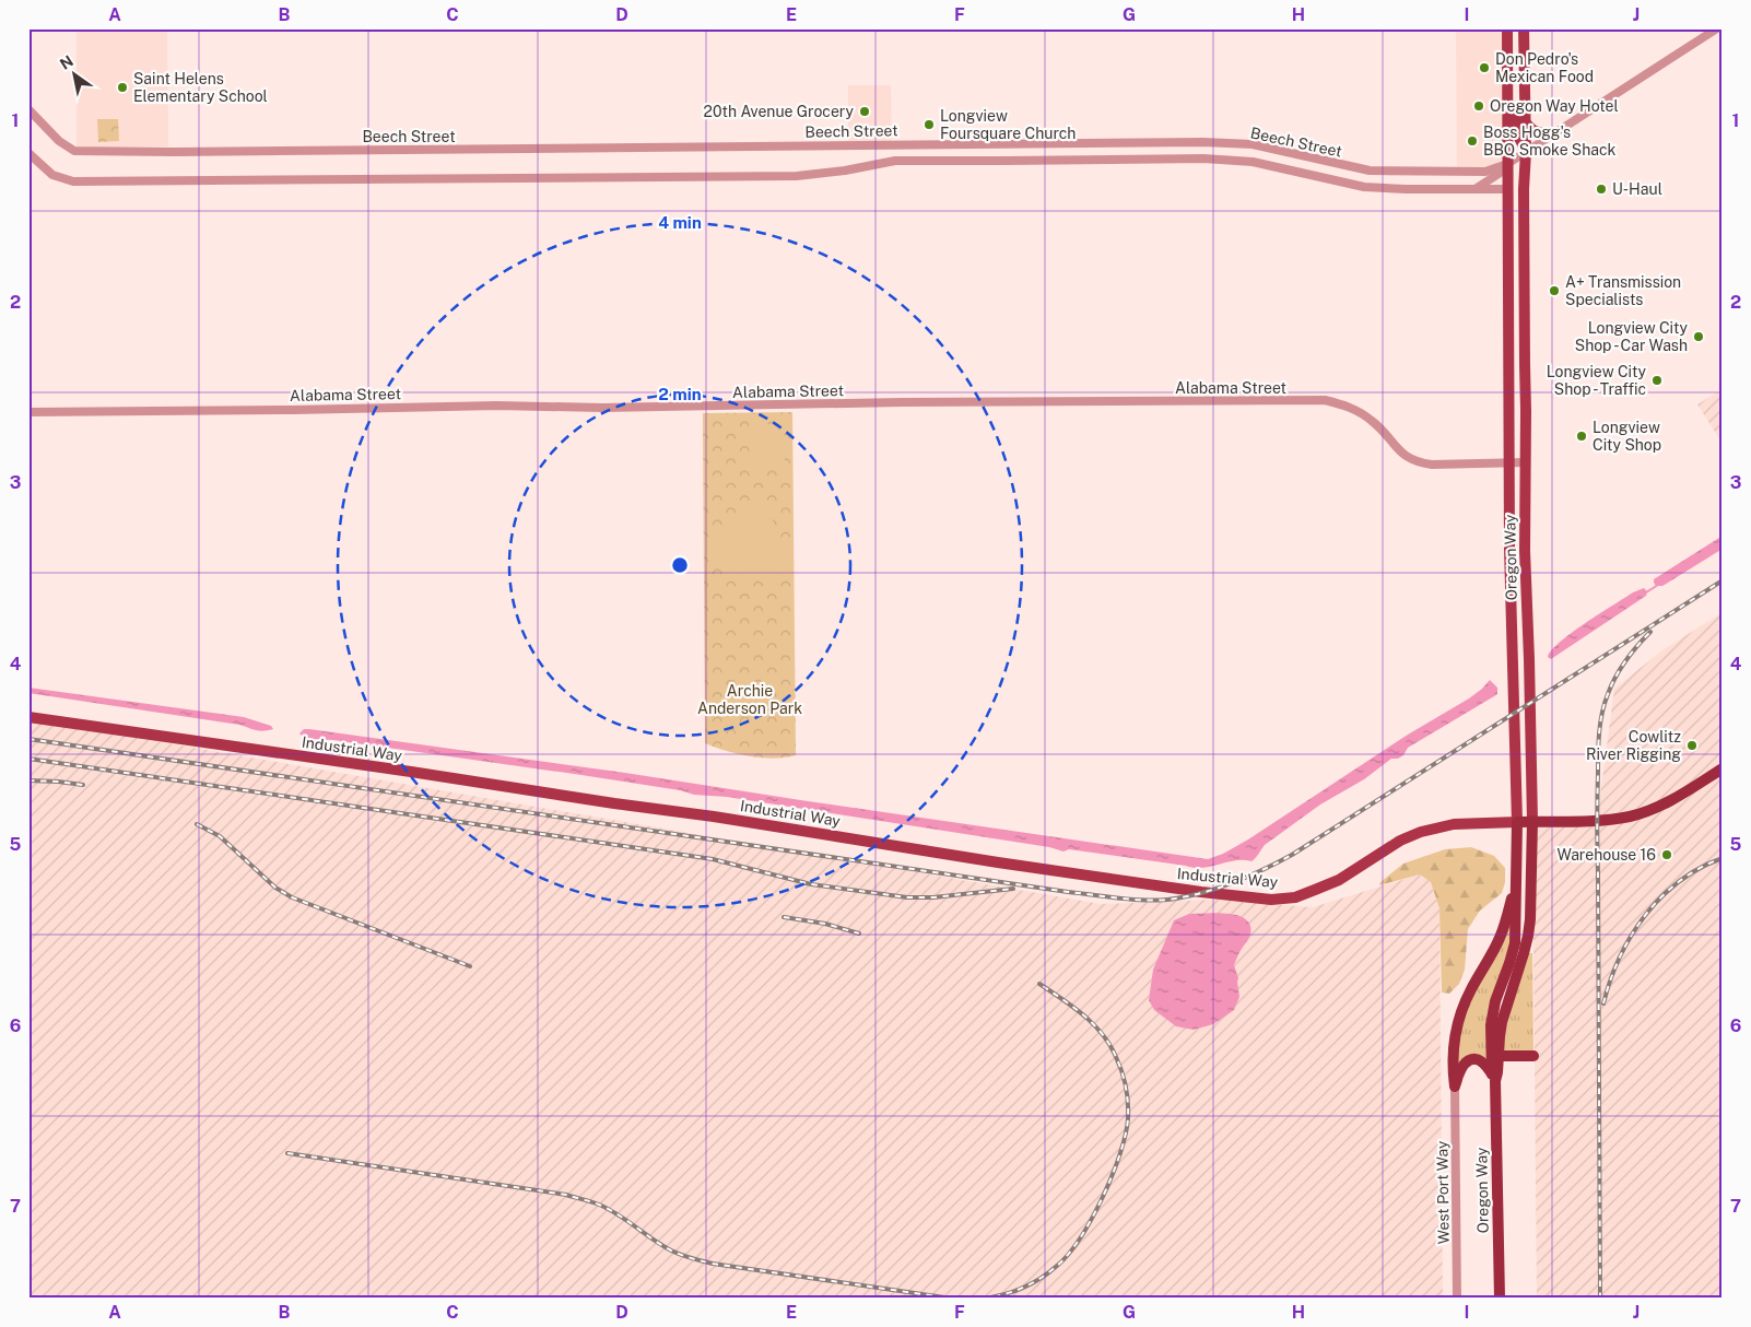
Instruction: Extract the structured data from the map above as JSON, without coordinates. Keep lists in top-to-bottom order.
{
  "streets": {
    "highway": ["Oregon Way", "Industrial Way"],
    "street": ["Beech Street", "Alabama Street", "West Port Way"]
  },
  "crossings": [
    ["Beech Street", "Oregon Way"],
    ["Alabama Street", "Oregon Way"],
    ["Oregon Way", "Industrial Way"]
  ],
  "parks": ["Archie Anderson Park"],
  "places": [
    "Don Pedro's Mexican Food",
    "Saint Helens Elementary School",
    "Oregon Way Hotel",
    "20th Avenue Grocery",
    "Longview Foursquare Church",
    "Boss Hogg's BBQ Smoke Shack",
    "U-Haul",
    "A+ Transmission Specialists",
    "Longview City Shop - Car Wash",
    "Longview City Shop - Traffic",
    "Longview City Shop",
    "Cowlitz River Rigging",
    "Warehouse 16"
  ],
  "north": "top left",
  "grid": {
    "columns": [
      "A",
      "B",
      "C",
      "D",
      "E",
      "F",
      "G",
      "H",
      "I",
      "J"
    ],
    "rows": [
      "1",
      "2",
      "3",
      "4",
      "5",
      "6",
      "7"
    ]
  },
  "rings": ["4 min", "2 min"]
}
